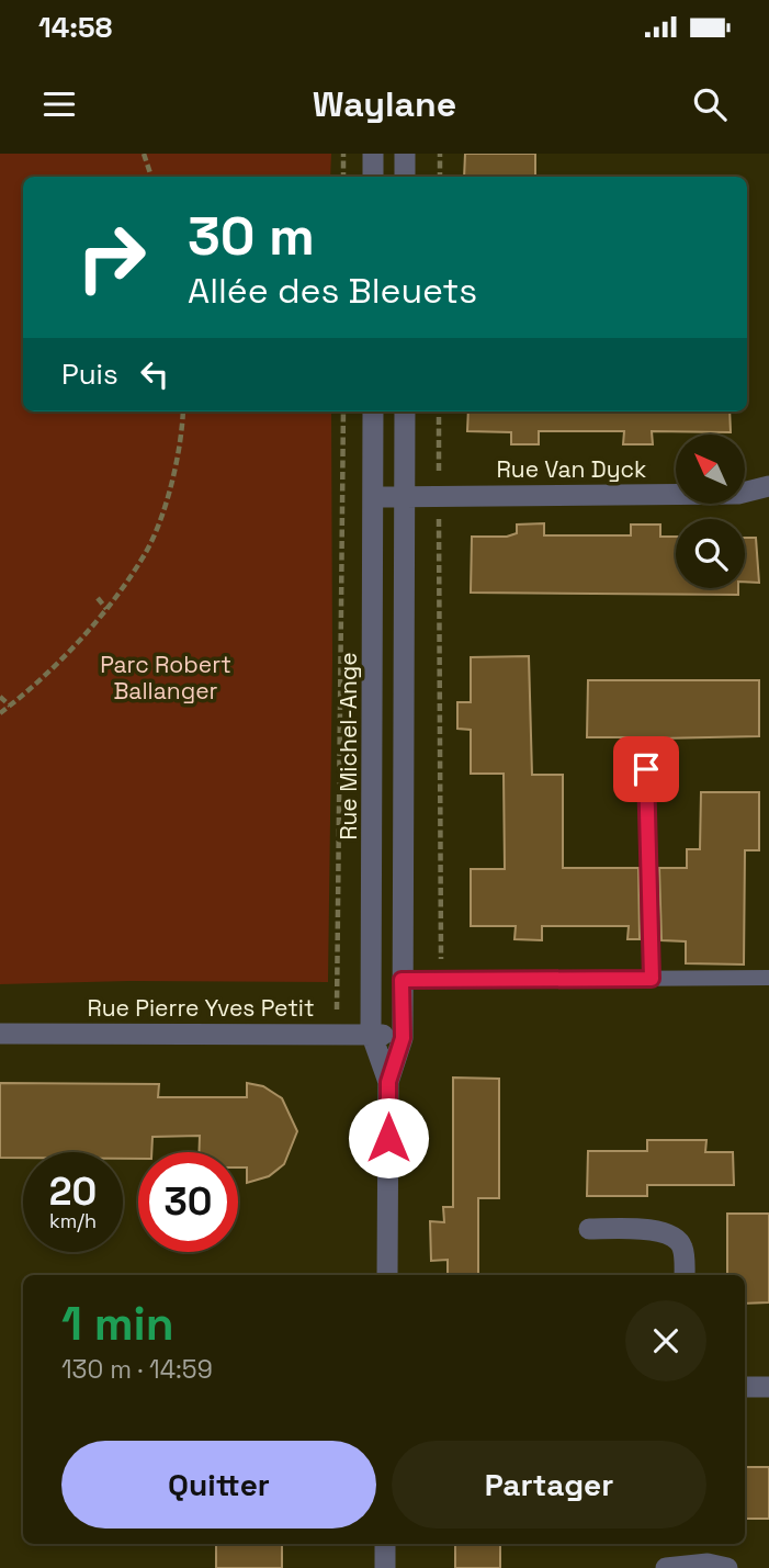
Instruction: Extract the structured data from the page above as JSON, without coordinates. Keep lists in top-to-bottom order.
{
  "streets": {
    "street": ["Rue Van Dyck", "Rue Michel-Ange", "Rue Pierre Yves Petit"]
  },
  "crossings": [
    ["Rue Van Dyck", "Rue Michel-Ange"],
    ["Rue Michel-Ange", "Rue Pierre Yves Petit"]
  ],
  "parks": ["Parc Robert Ballanger"],
  "north": "top left",
  "page": {
    "status": "14:58",
    "header": "Waylane",
    "turn": ["30 m", "Allée des Bleuets"],
    "then": "Puis",
    "speed": "20 km/h",
    "limit": "30",
    "heading": ["1 min", "130 m · 14:59"],
    "buttons": ["Quitter", "Partager"]
  }
}
